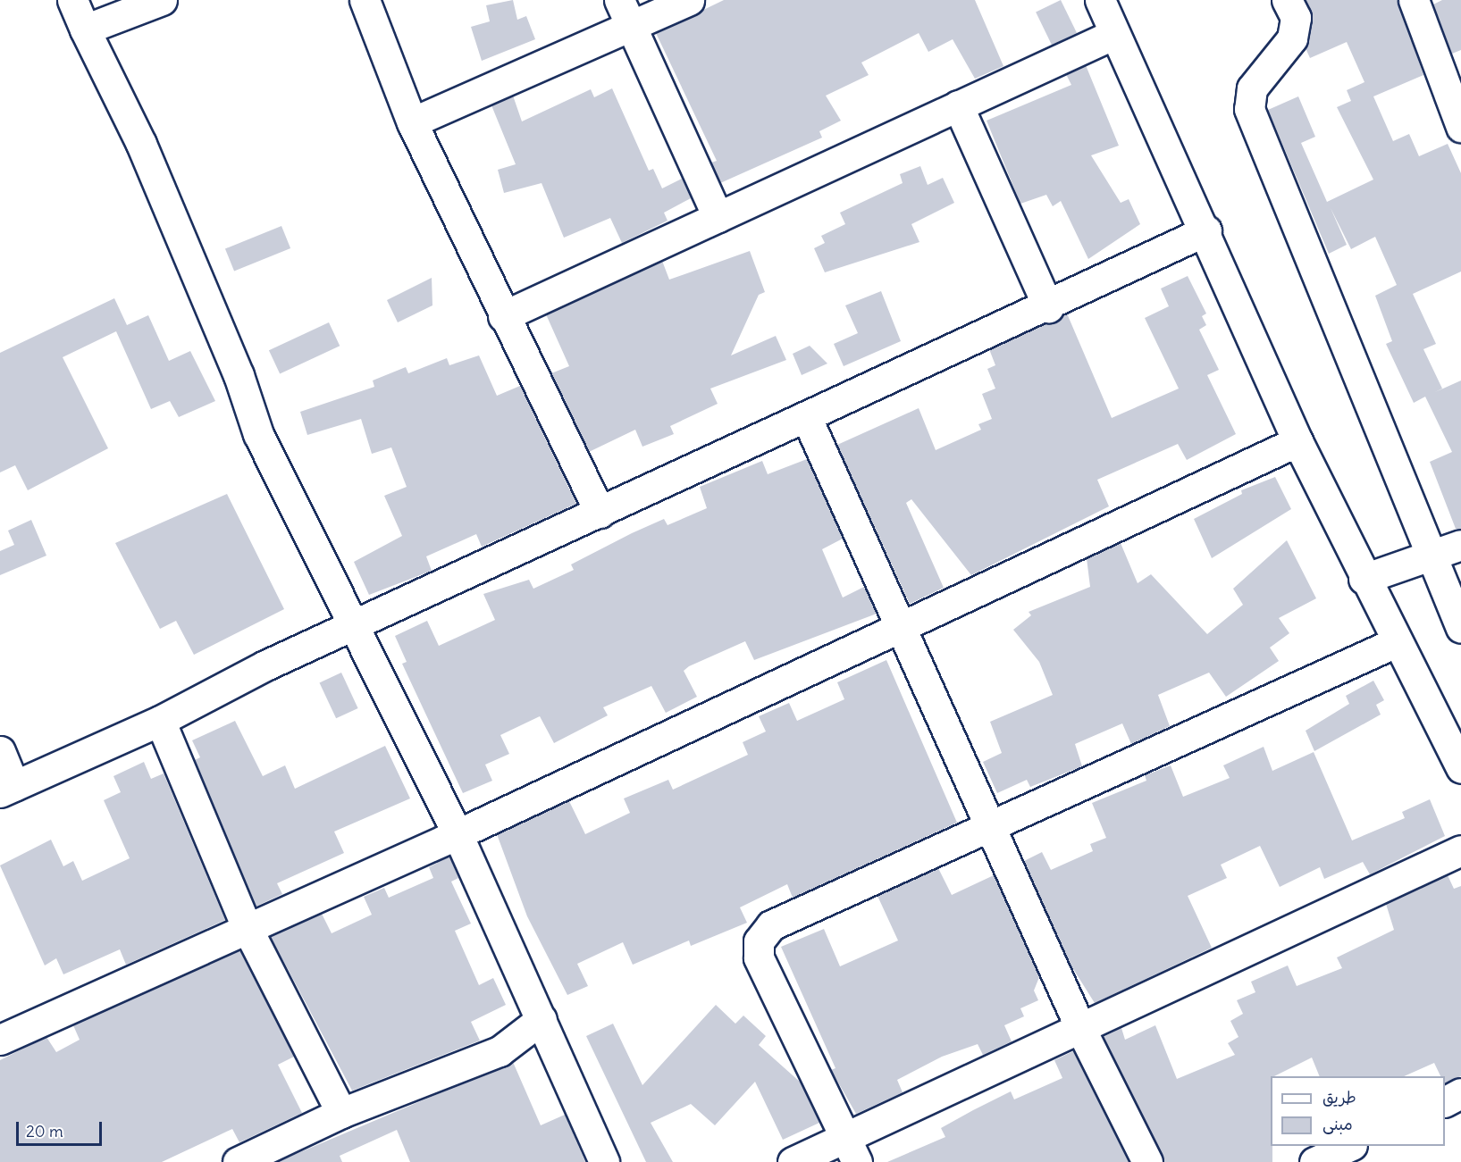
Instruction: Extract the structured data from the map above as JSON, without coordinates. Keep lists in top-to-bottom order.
{
  "legend": ["طريق", "مبنى"],
  "scale_bar": "20 m"
}
